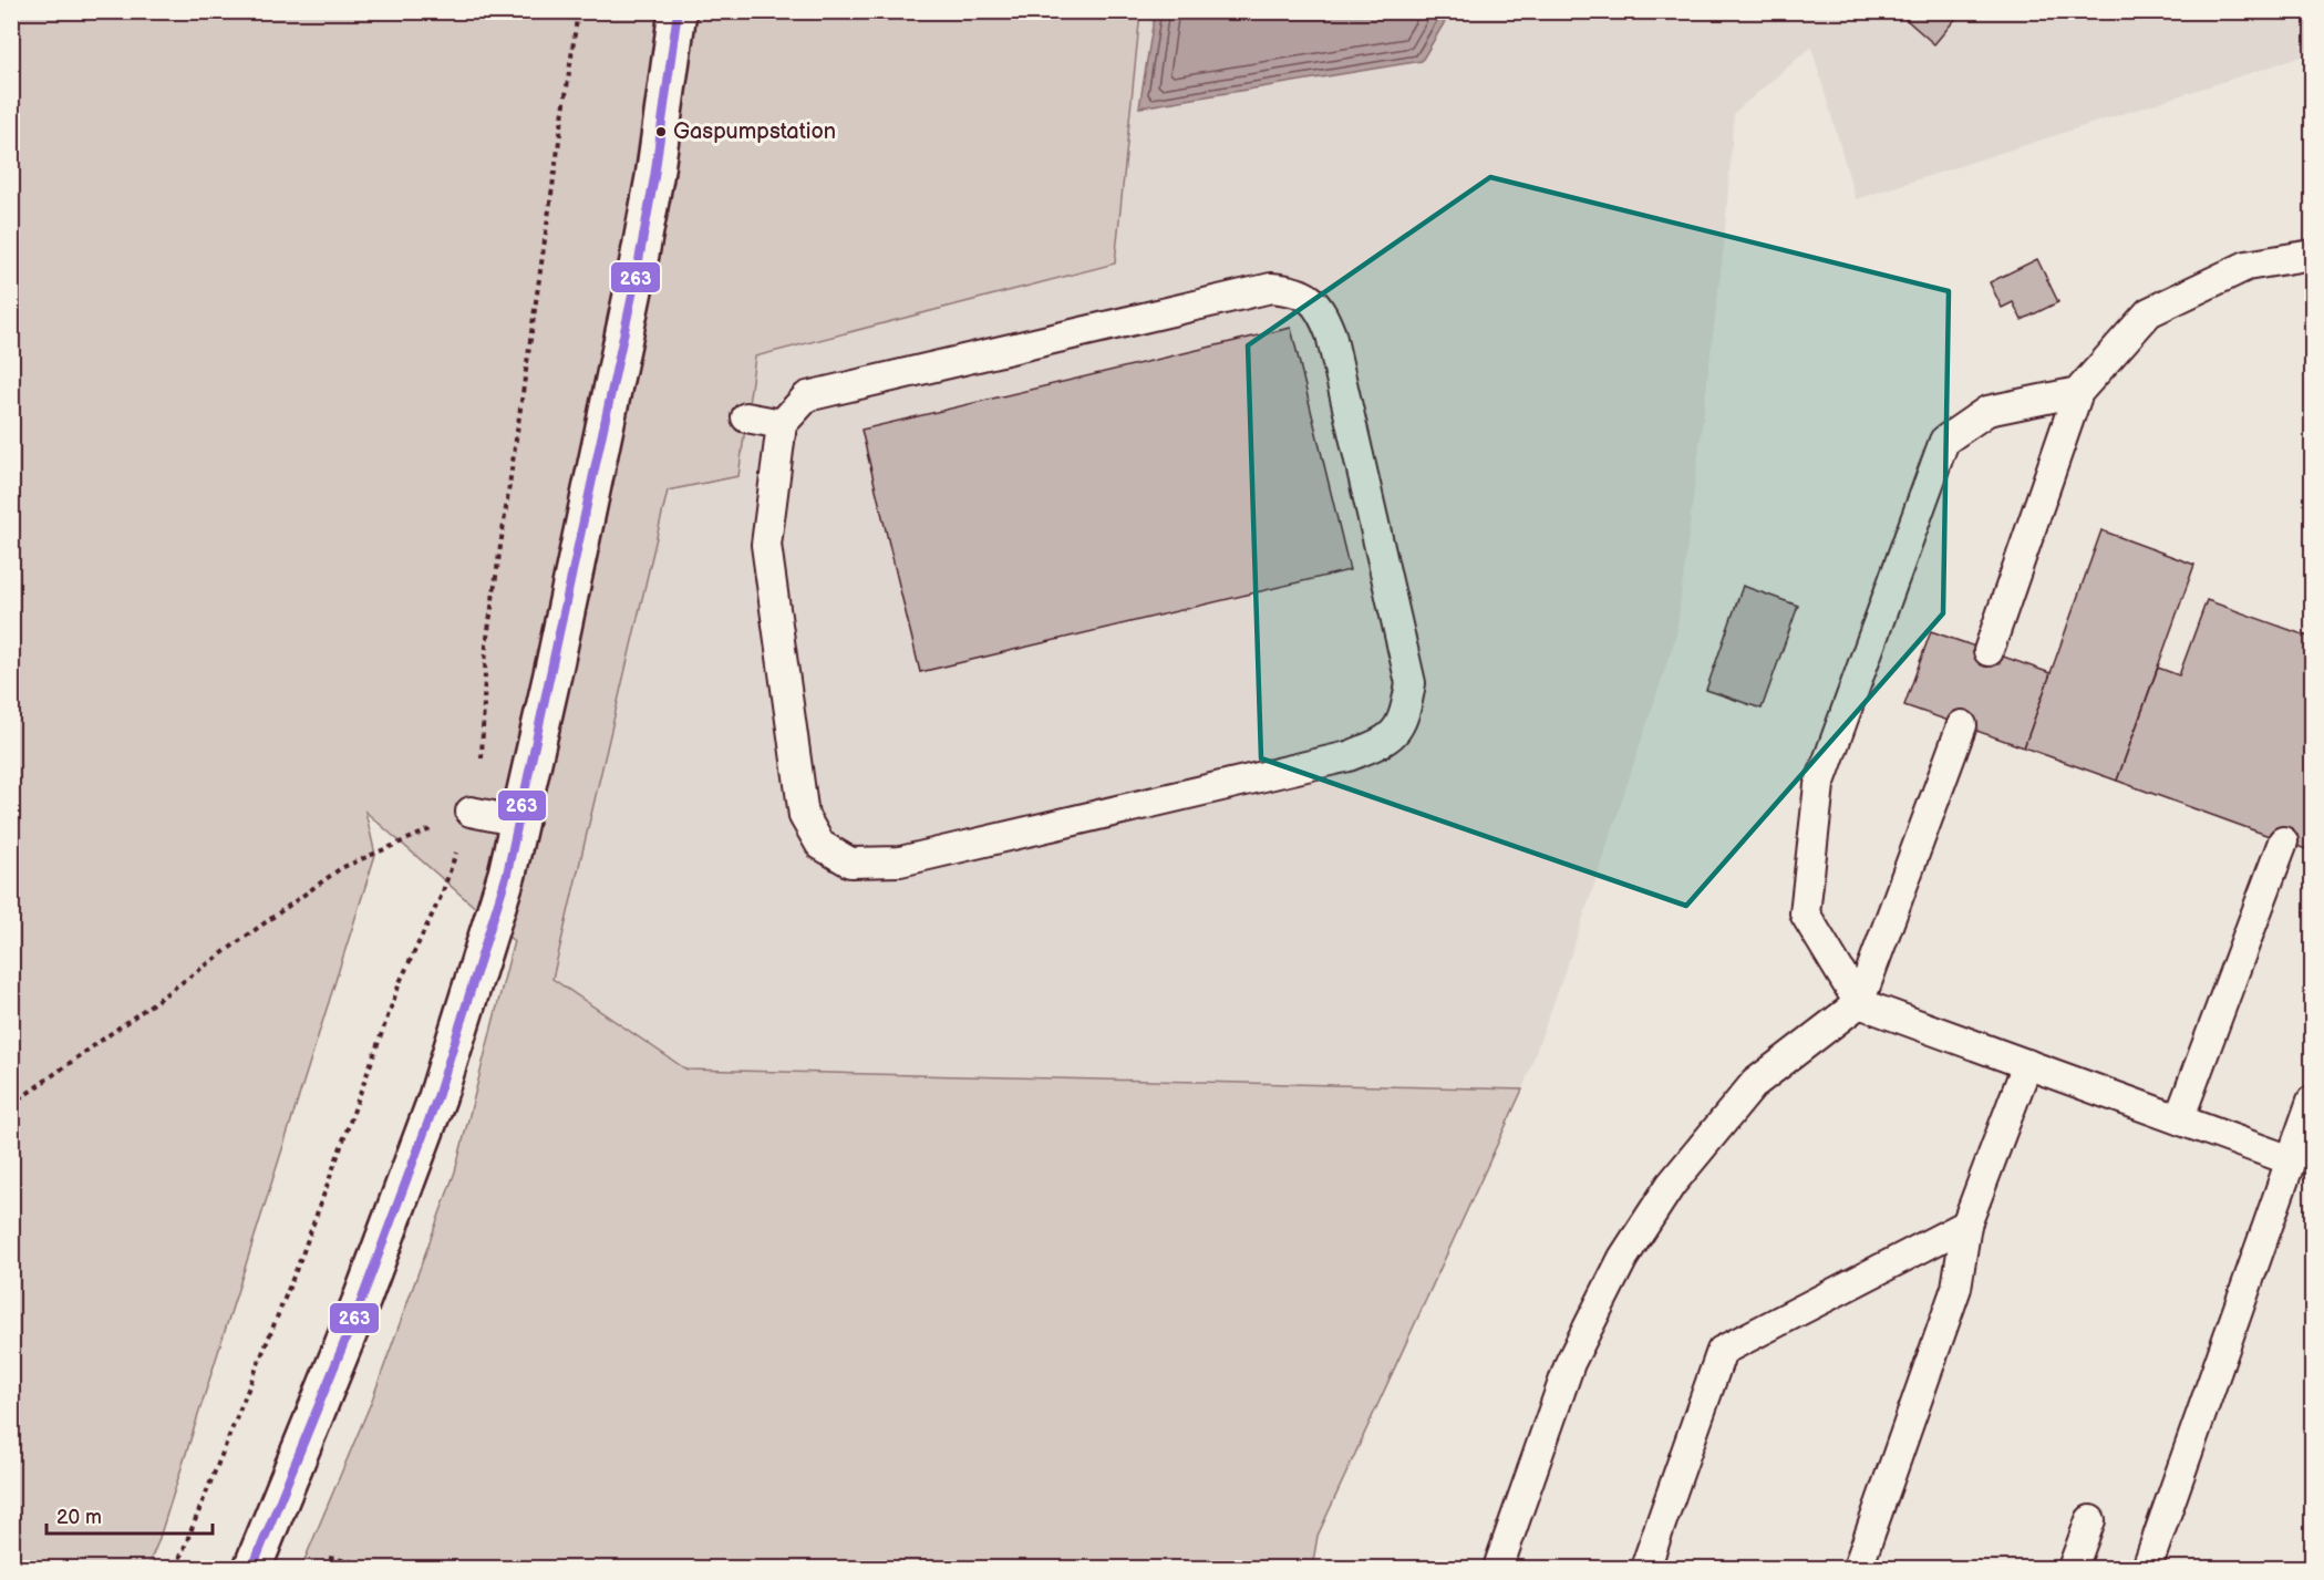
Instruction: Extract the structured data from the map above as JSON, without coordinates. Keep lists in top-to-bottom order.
{
  "places": ["Gaspumpstation"],
  "lines": ["transit line 263"],
  "scale_bar": "20 m"
}
